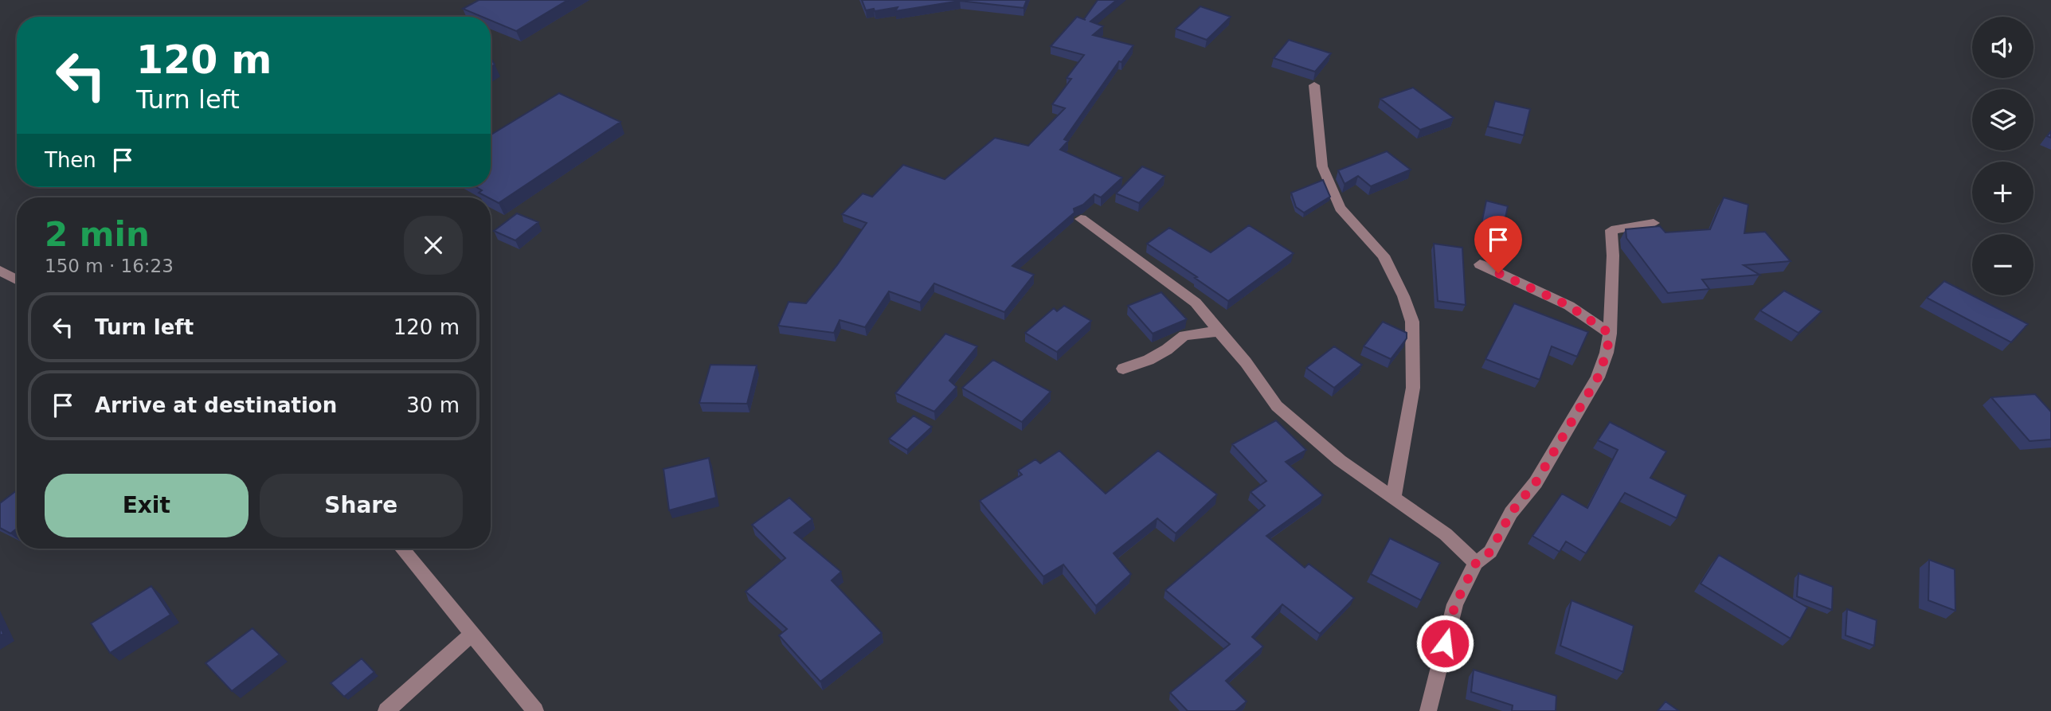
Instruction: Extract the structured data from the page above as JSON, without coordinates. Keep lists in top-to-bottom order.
{
  "page": {
    "map_buttons": ["+", "−"],
    "turn": ["120 m", "Turn left"],
    "then": "Then",
    "heading": ["2 min", "150 m · 16:23"],
    "list": [
      {
        "name": "Turn left",
        "value": "120 m"
      },
      {
        "name": "Arrive at destination",
        "value": "30 m"
      }
    ],
    "buttons": ["Exit", "Share"]
  }
}
